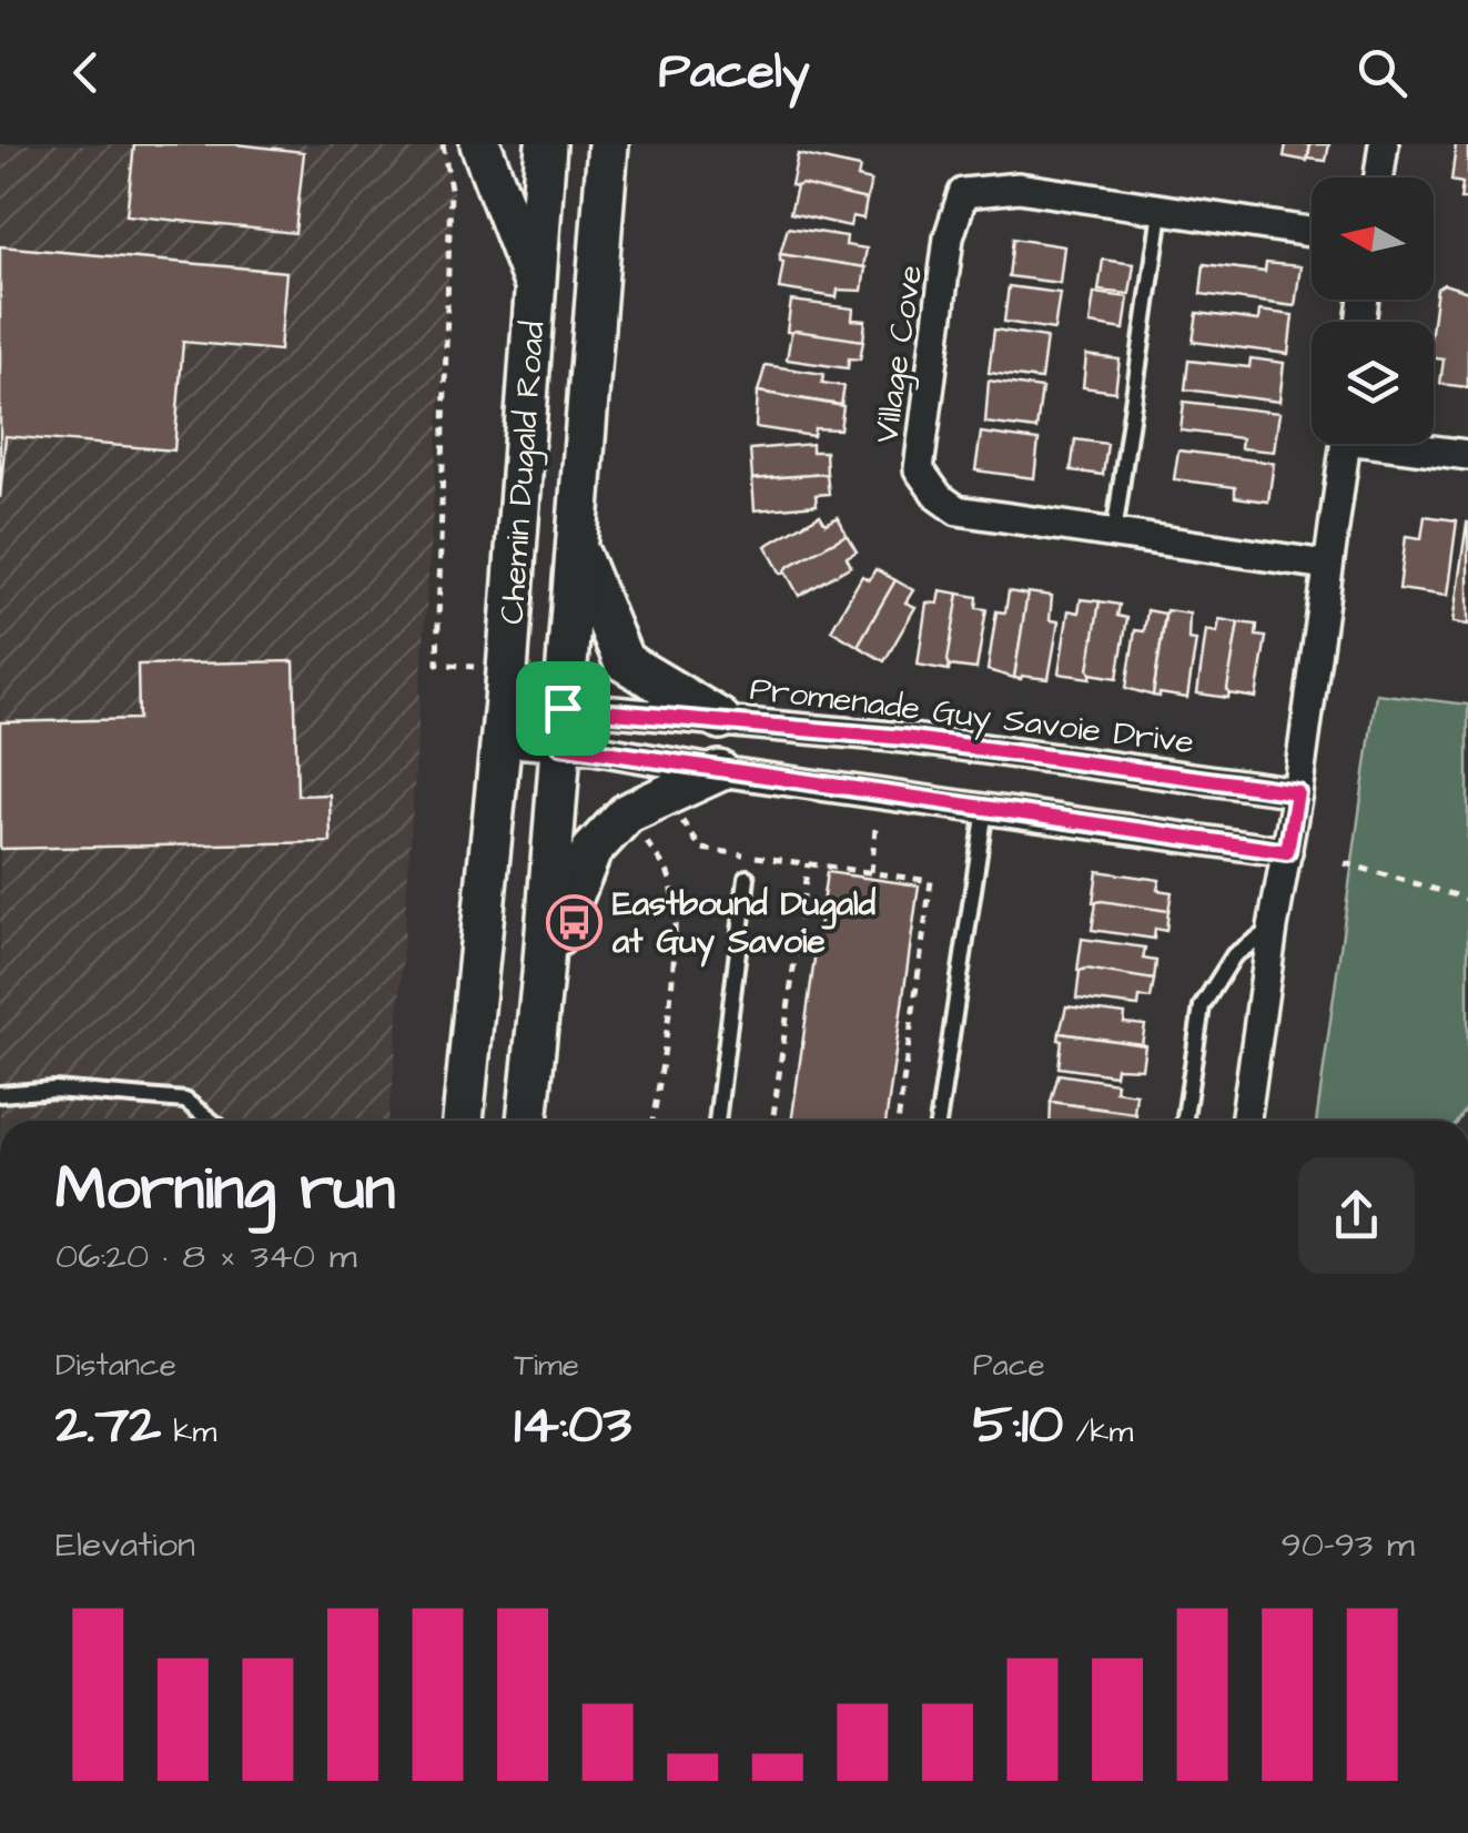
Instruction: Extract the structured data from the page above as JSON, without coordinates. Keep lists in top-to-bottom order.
{
  "streets": {
    "main road": ["Chemin Dugald Road"],
    "street": ["Village Cove", "Promenade Guy Savoie Drive"]
  },
  "crossings": [
    ["Chemin Dugald Road", "Promenade Guy Savoie Drive"]
  ],
  "places": {
    "bus stop": ["Eastbound Dugald at Guy Savoie"]
  },
  "north": "left",
  "page": {
    "header": "Pacely",
    "heading": ["Morning run", "06:20 · 8 × 340 m"],
    "stats": [
      ["Distance", "2.72 km"],
      ["Time", "14:03"],
      ["Pace", "5:10 /km"]
    ],
    "chart": ["Elevation", "90–93 m"]
  }
}
